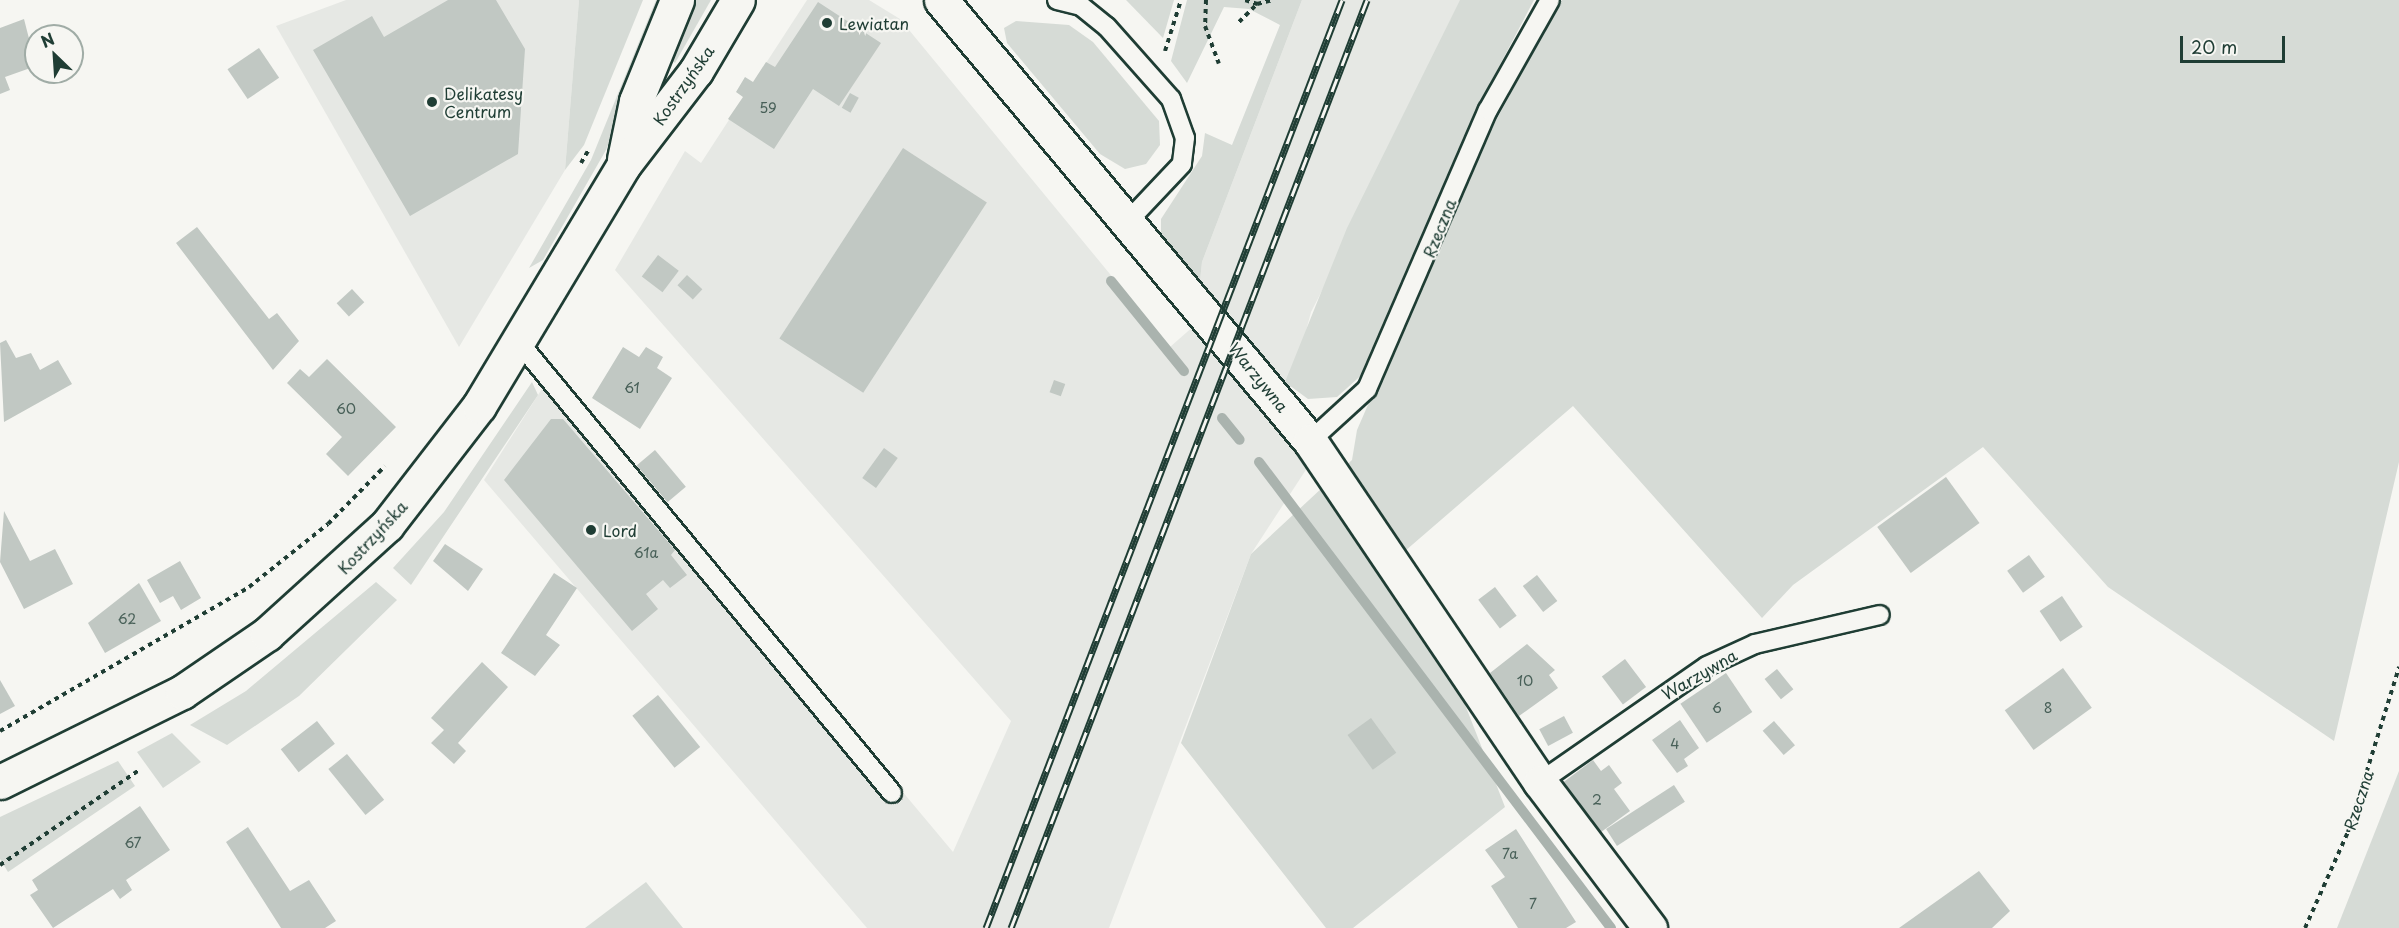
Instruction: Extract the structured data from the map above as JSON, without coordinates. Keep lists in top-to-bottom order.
{
  "streets": {
    "main road": ["Kostrzyńska", "Warzywna"],
    "lane": ["Rzeczna"]
  },
  "crossings": [
    ["Rzeczna", "Warzywna"]
  ],
  "places": ["Lewiatan", "Delikatesy Centrum", "Lord"],
  "house_numbers": [
    "59",
    "61",
    "60",
    "61a",
    "62",
    "10",
    "6",
    "8",
    "4",
    "2",
    "67",
    "7a",
    "7"
  ],
  "scale_bar": "20 m",
  "north": "top left"
}
